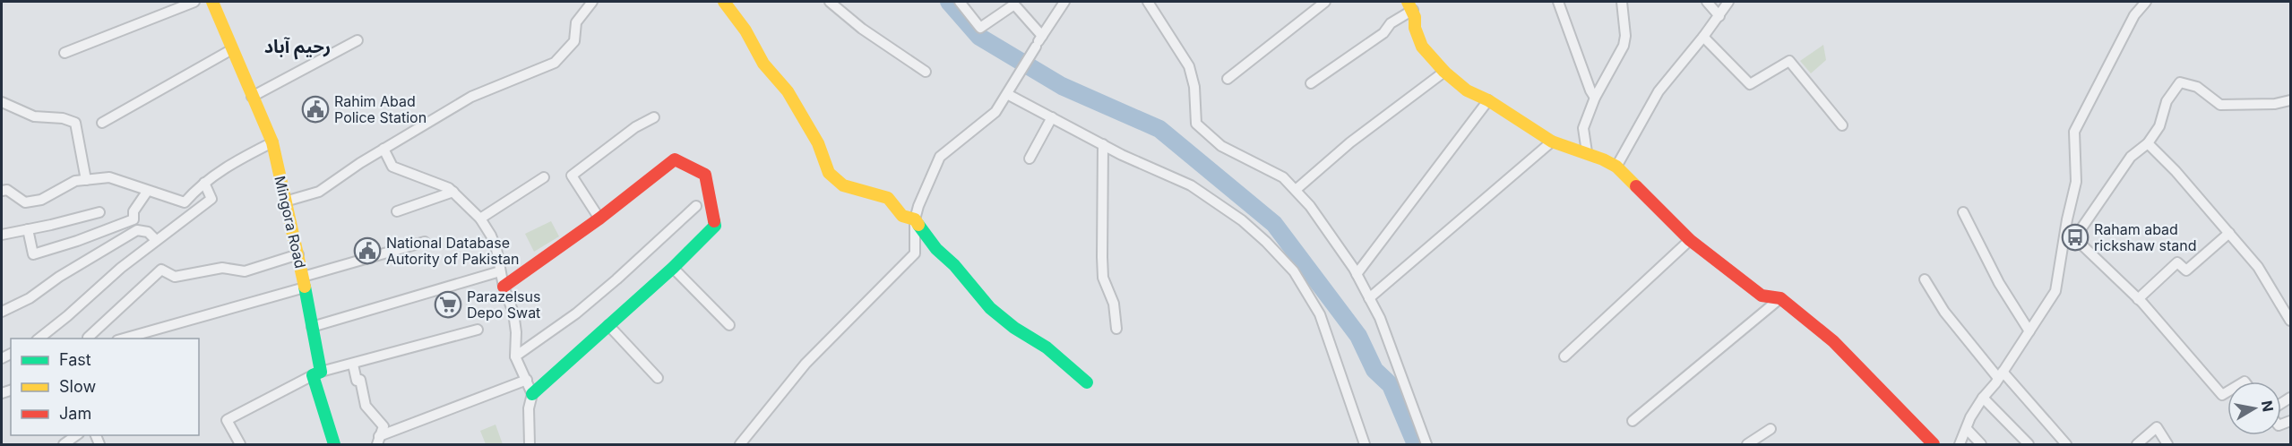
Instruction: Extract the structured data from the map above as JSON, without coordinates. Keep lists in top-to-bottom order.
{
  "streets": {
    "main road": ["Mingora Road"]
  },
  "districts": ["رحیم آباد"],
  "places": {
    "public building": ["Rahim Abad Police Station", "National Database Autority of Pakistan"],
    "bus stop": ["Raham abad rickshaw stand"],
    "supermarket": ["Parazelsus Depo Swat"]
  },
  "legend": ["Fast", "Slow", "Jam"],
  "north": "right"
}
